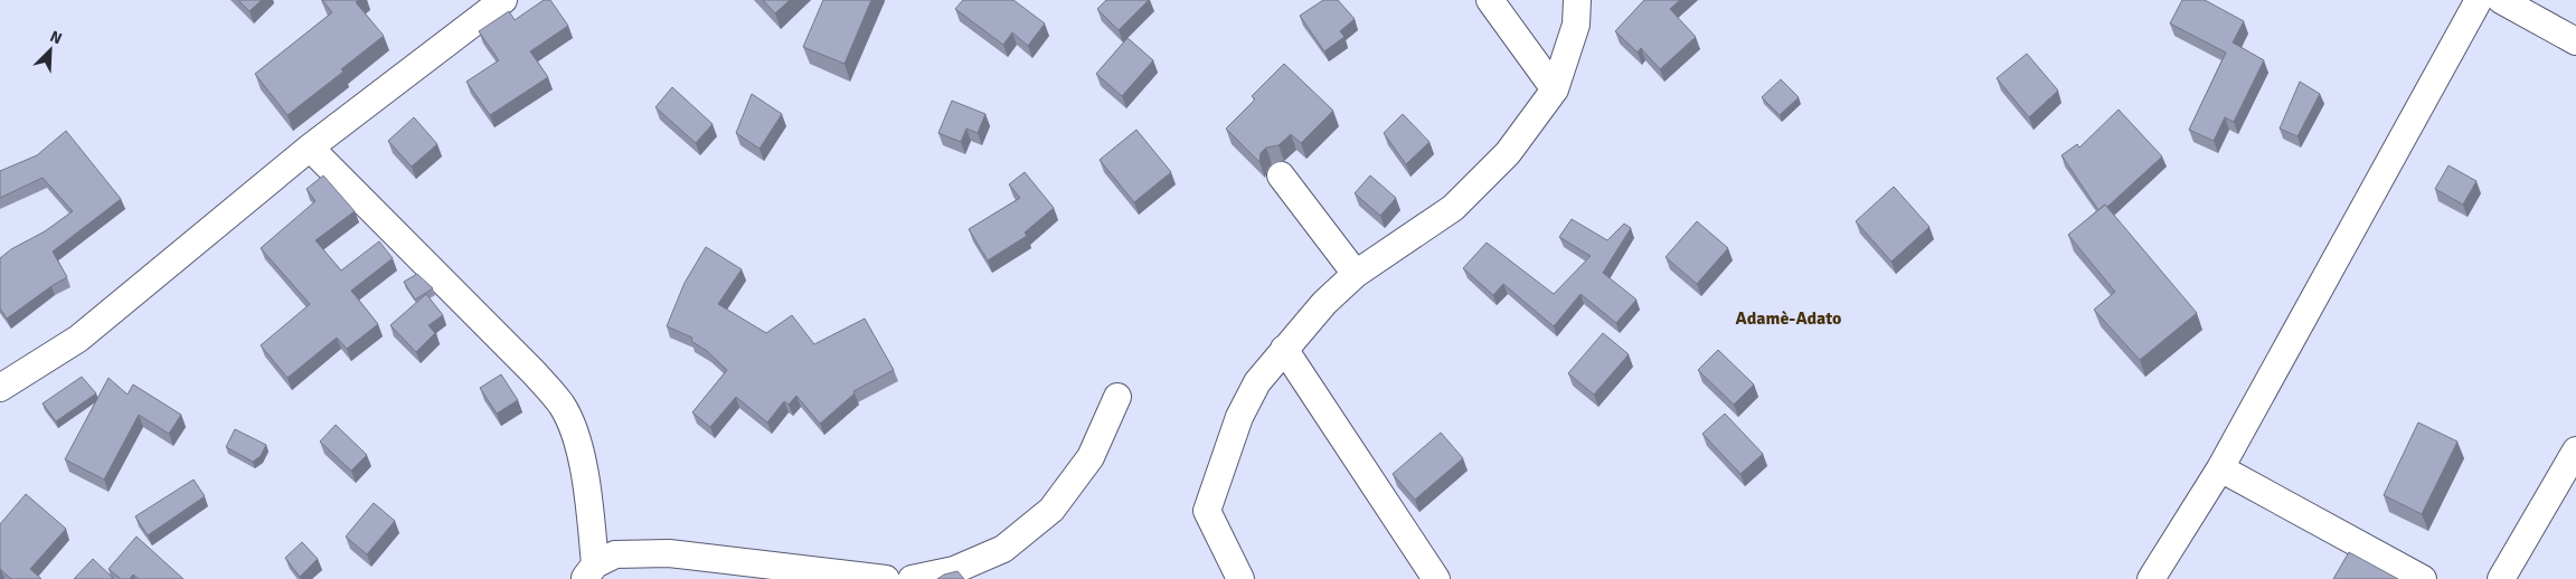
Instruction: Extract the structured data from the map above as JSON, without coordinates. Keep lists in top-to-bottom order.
{
  "districts": ["Adamè-Adato"],
  "north": "top right"
}
